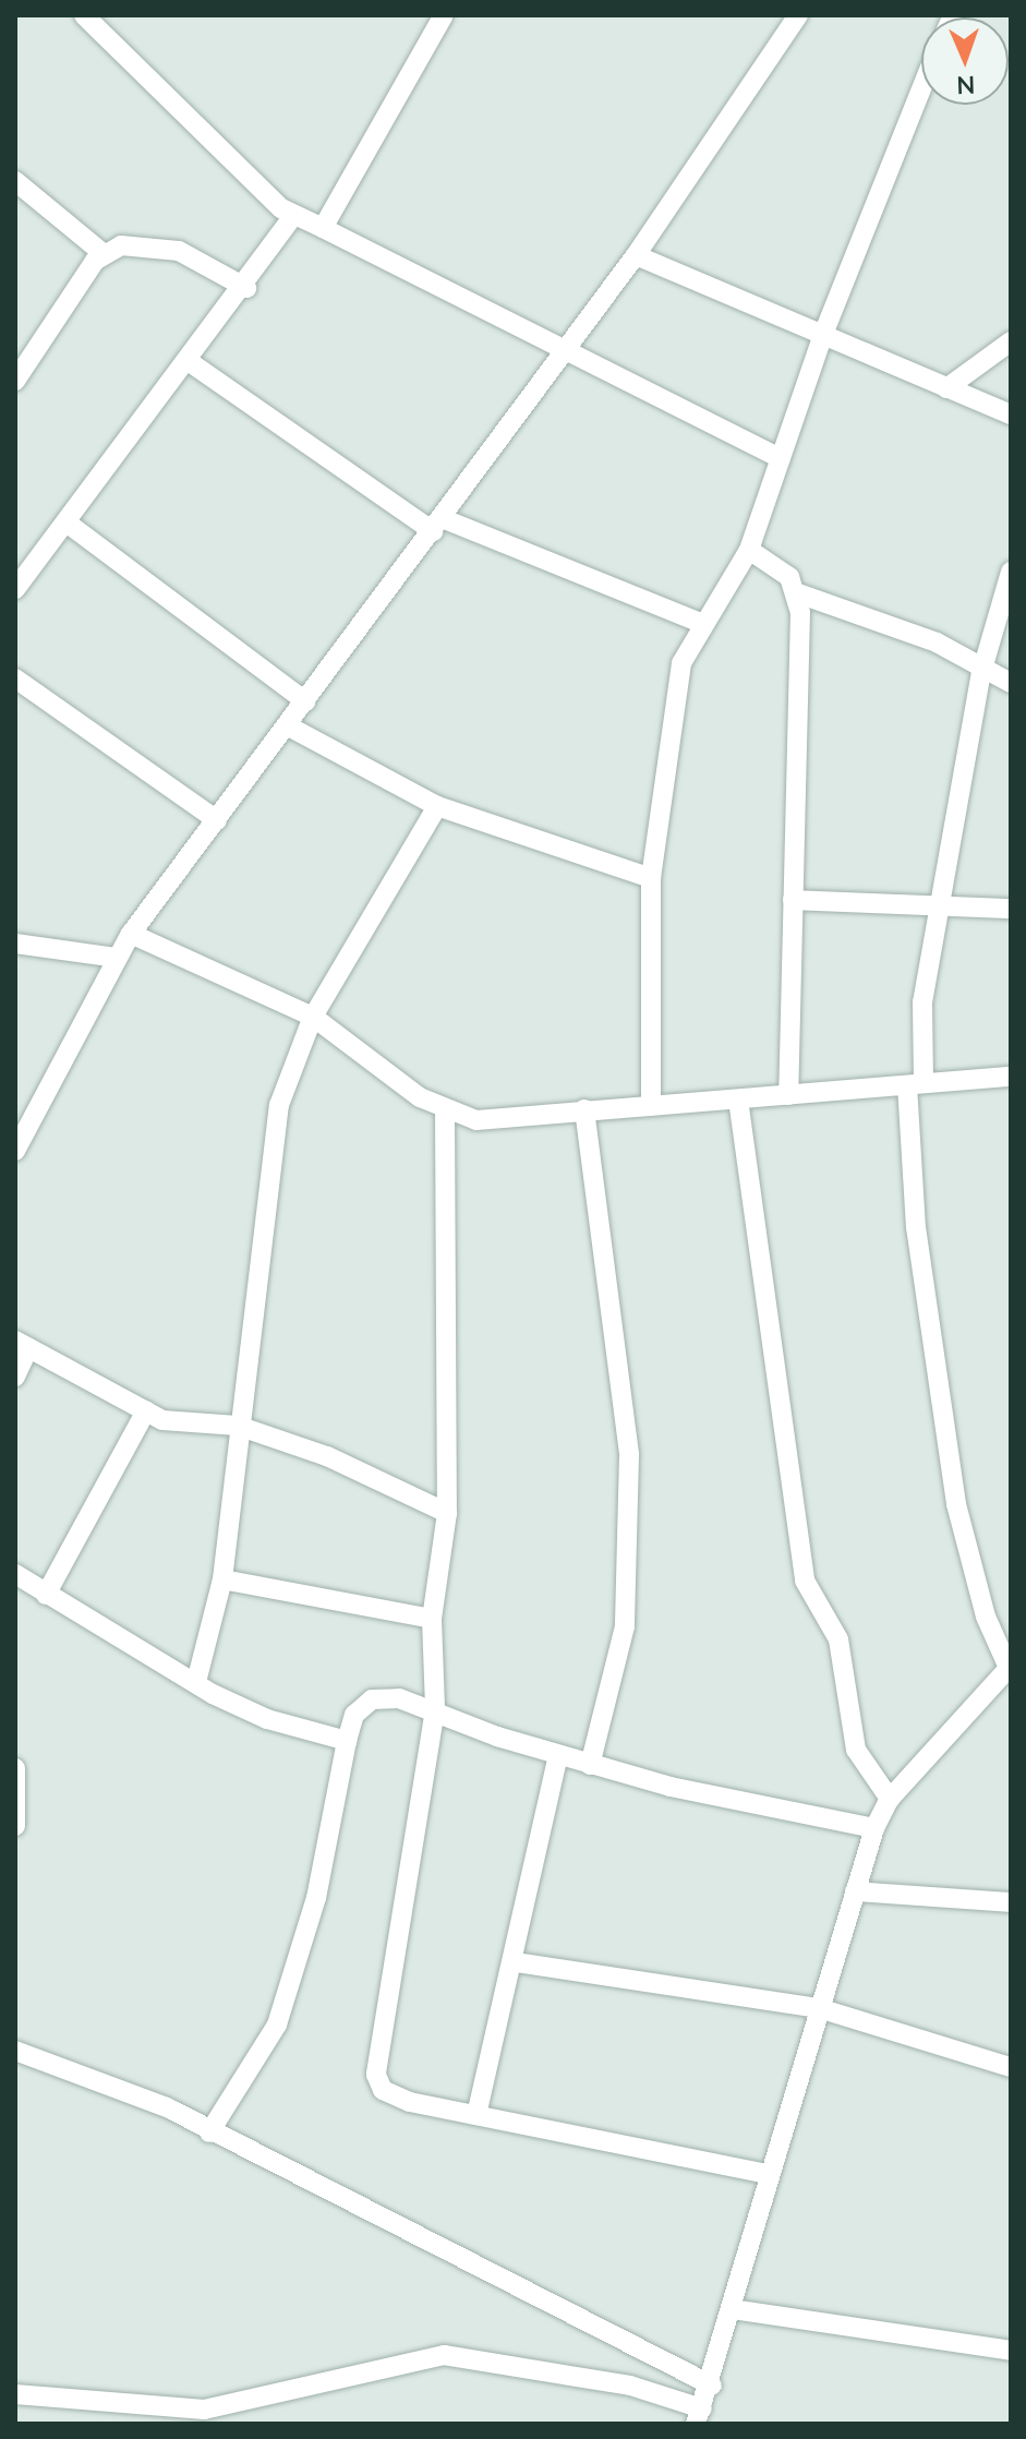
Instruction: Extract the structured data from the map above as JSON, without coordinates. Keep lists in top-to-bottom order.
{
  "north": "bottom"
}
